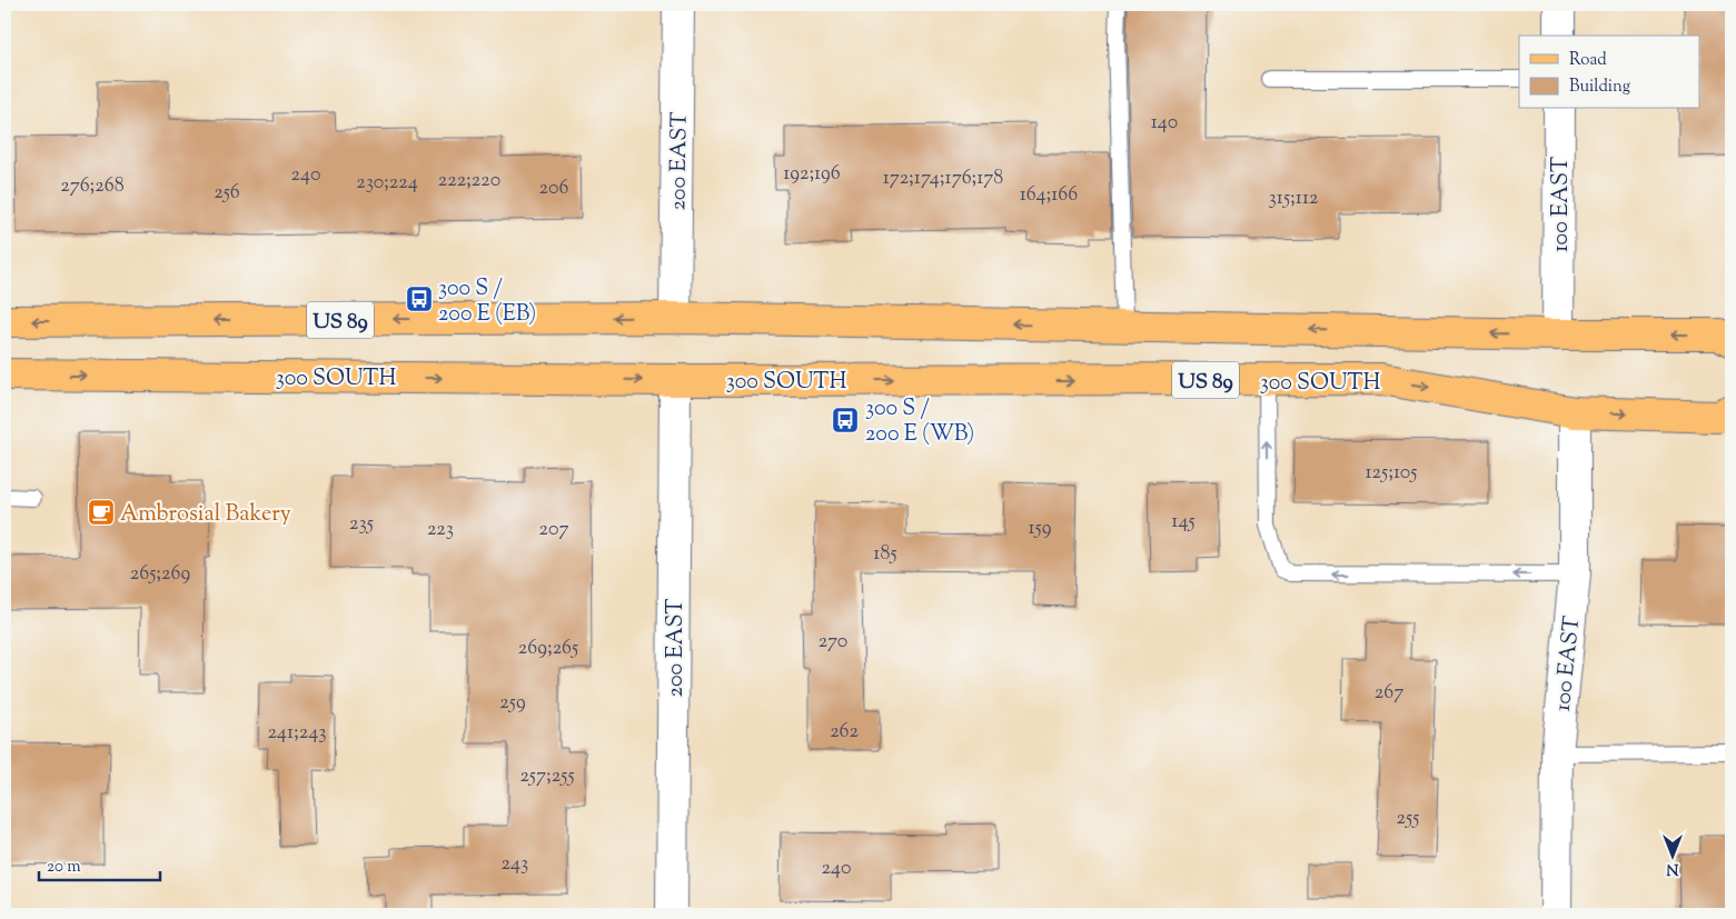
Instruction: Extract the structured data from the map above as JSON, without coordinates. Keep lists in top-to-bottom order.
{
  "streets": {
    "main road": ["US 89", "300 SOUTH"],
    "street": ["200 EAST", "100 EAST"]
  },
  "crossings": [
    ["200 EAST", "US 89"],
    ["200 EAST", "300 SOUTH"],
    ["100 EAST", "US 89"],
    ["100 EAST", "300 SOUTH"]
  ],
  "places": {
    "bus stop": ["300 S / 200 E (EB)", "300 S / 200 E (WB)"],
    "cafe": ["Ambrosial Bakery"]
  },
  "house_numbers": [
    "140",
    "192;196",
    "240",
    "172;174;176;178",
    "222;220",
    "230;224",
    "276;268",
    "206",
    "256",
    "164;166",
    "315;112",
    "125;105",
    "145",
    "235",
    "159",
    "223",
    "207",
    "185",
    "265;269",
    "270",
    "269;265",
    "267",
    "259",
    "262",
    "241;243",
    "257;255",
    "255",
    "243",
    "240"
  ],
  "legend": ["Road", "Building"],
  "scale_bar": "20 m",
  "north": "bottom"
}
